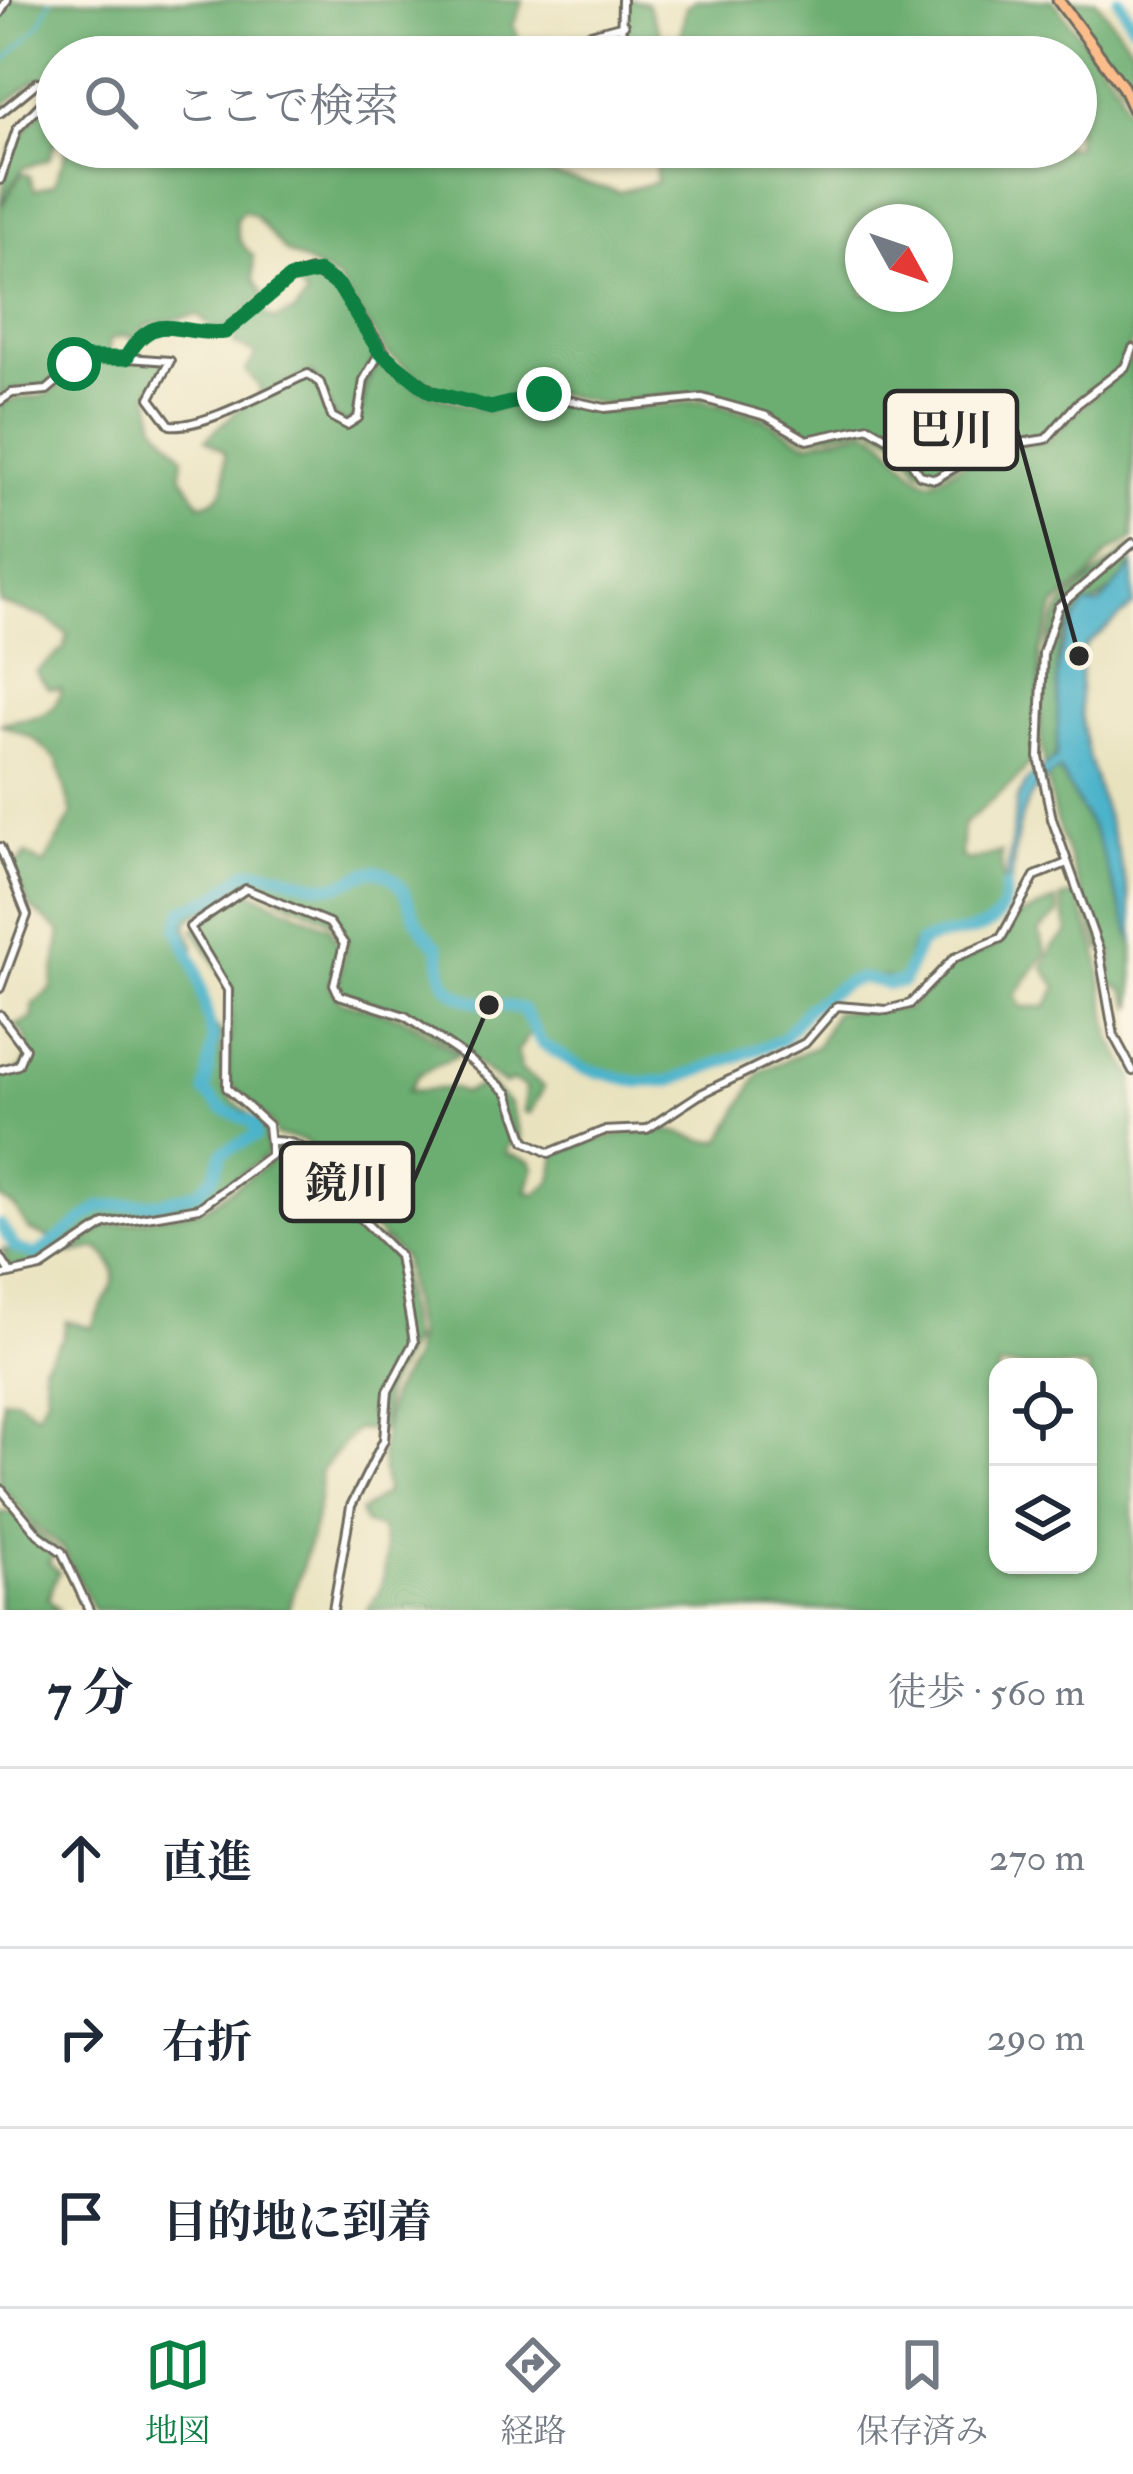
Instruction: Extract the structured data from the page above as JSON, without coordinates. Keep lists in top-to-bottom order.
{
  "places": ["巴川", "鏡川"],
  "north": "bottom right",
  "page": {
    "search": "ここで検索",
    "heading": ["7 分", "徒歩 · 560 m"],
    "list": [
      ["直進", "270 m"],
      ["右折", "290 m"],
      "目的地に到着"
    ],
    "nav": ["地図", "経路", "保存済み"]
  }
}
